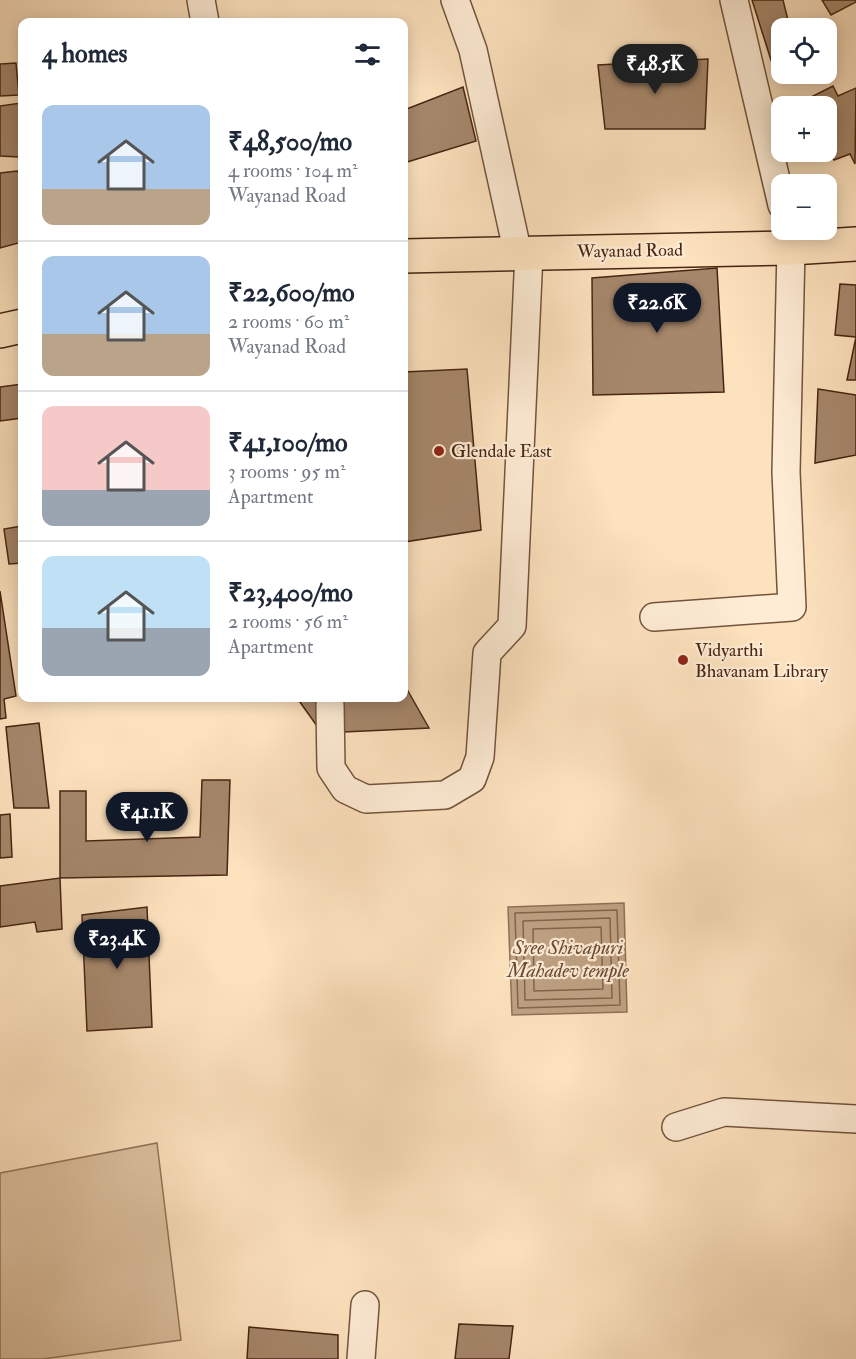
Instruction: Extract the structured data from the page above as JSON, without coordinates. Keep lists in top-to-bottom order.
{
  "streets": {
    "main road": ["Wayanad Road"]
  },
  "water": ["Sree Shivapuri Mahadev temple"],
  "places": ["Glendale East", "Vidyarthi Bhavanam Library"],
  "page": {
    "map_buttons": ["+", "−"],
    "heading": "4 homes",
    "price": [
      "₹48.5K",
      "₹22.6K",
      "₹41.1K",
      "₹23.4K"
    ],
    "list": [
      {
        "name": "₹48,500/mo",
        "note": "4 rooms · 104 m² · Wayanad Road"
      },
      {
        "name": "₹22,600/mo",
        "note": "2 rooms · 60 m² · Wayanad Road"
      },
      {
        "name": "₹41,100/mo",
        "note": "3 rooms · 95 m² · Apartment"
      },
      {
        "name": "₹23,400/mo",
        "note": "2 rooms · 56 m² · Apartment"
      }
    ]
  }
}
